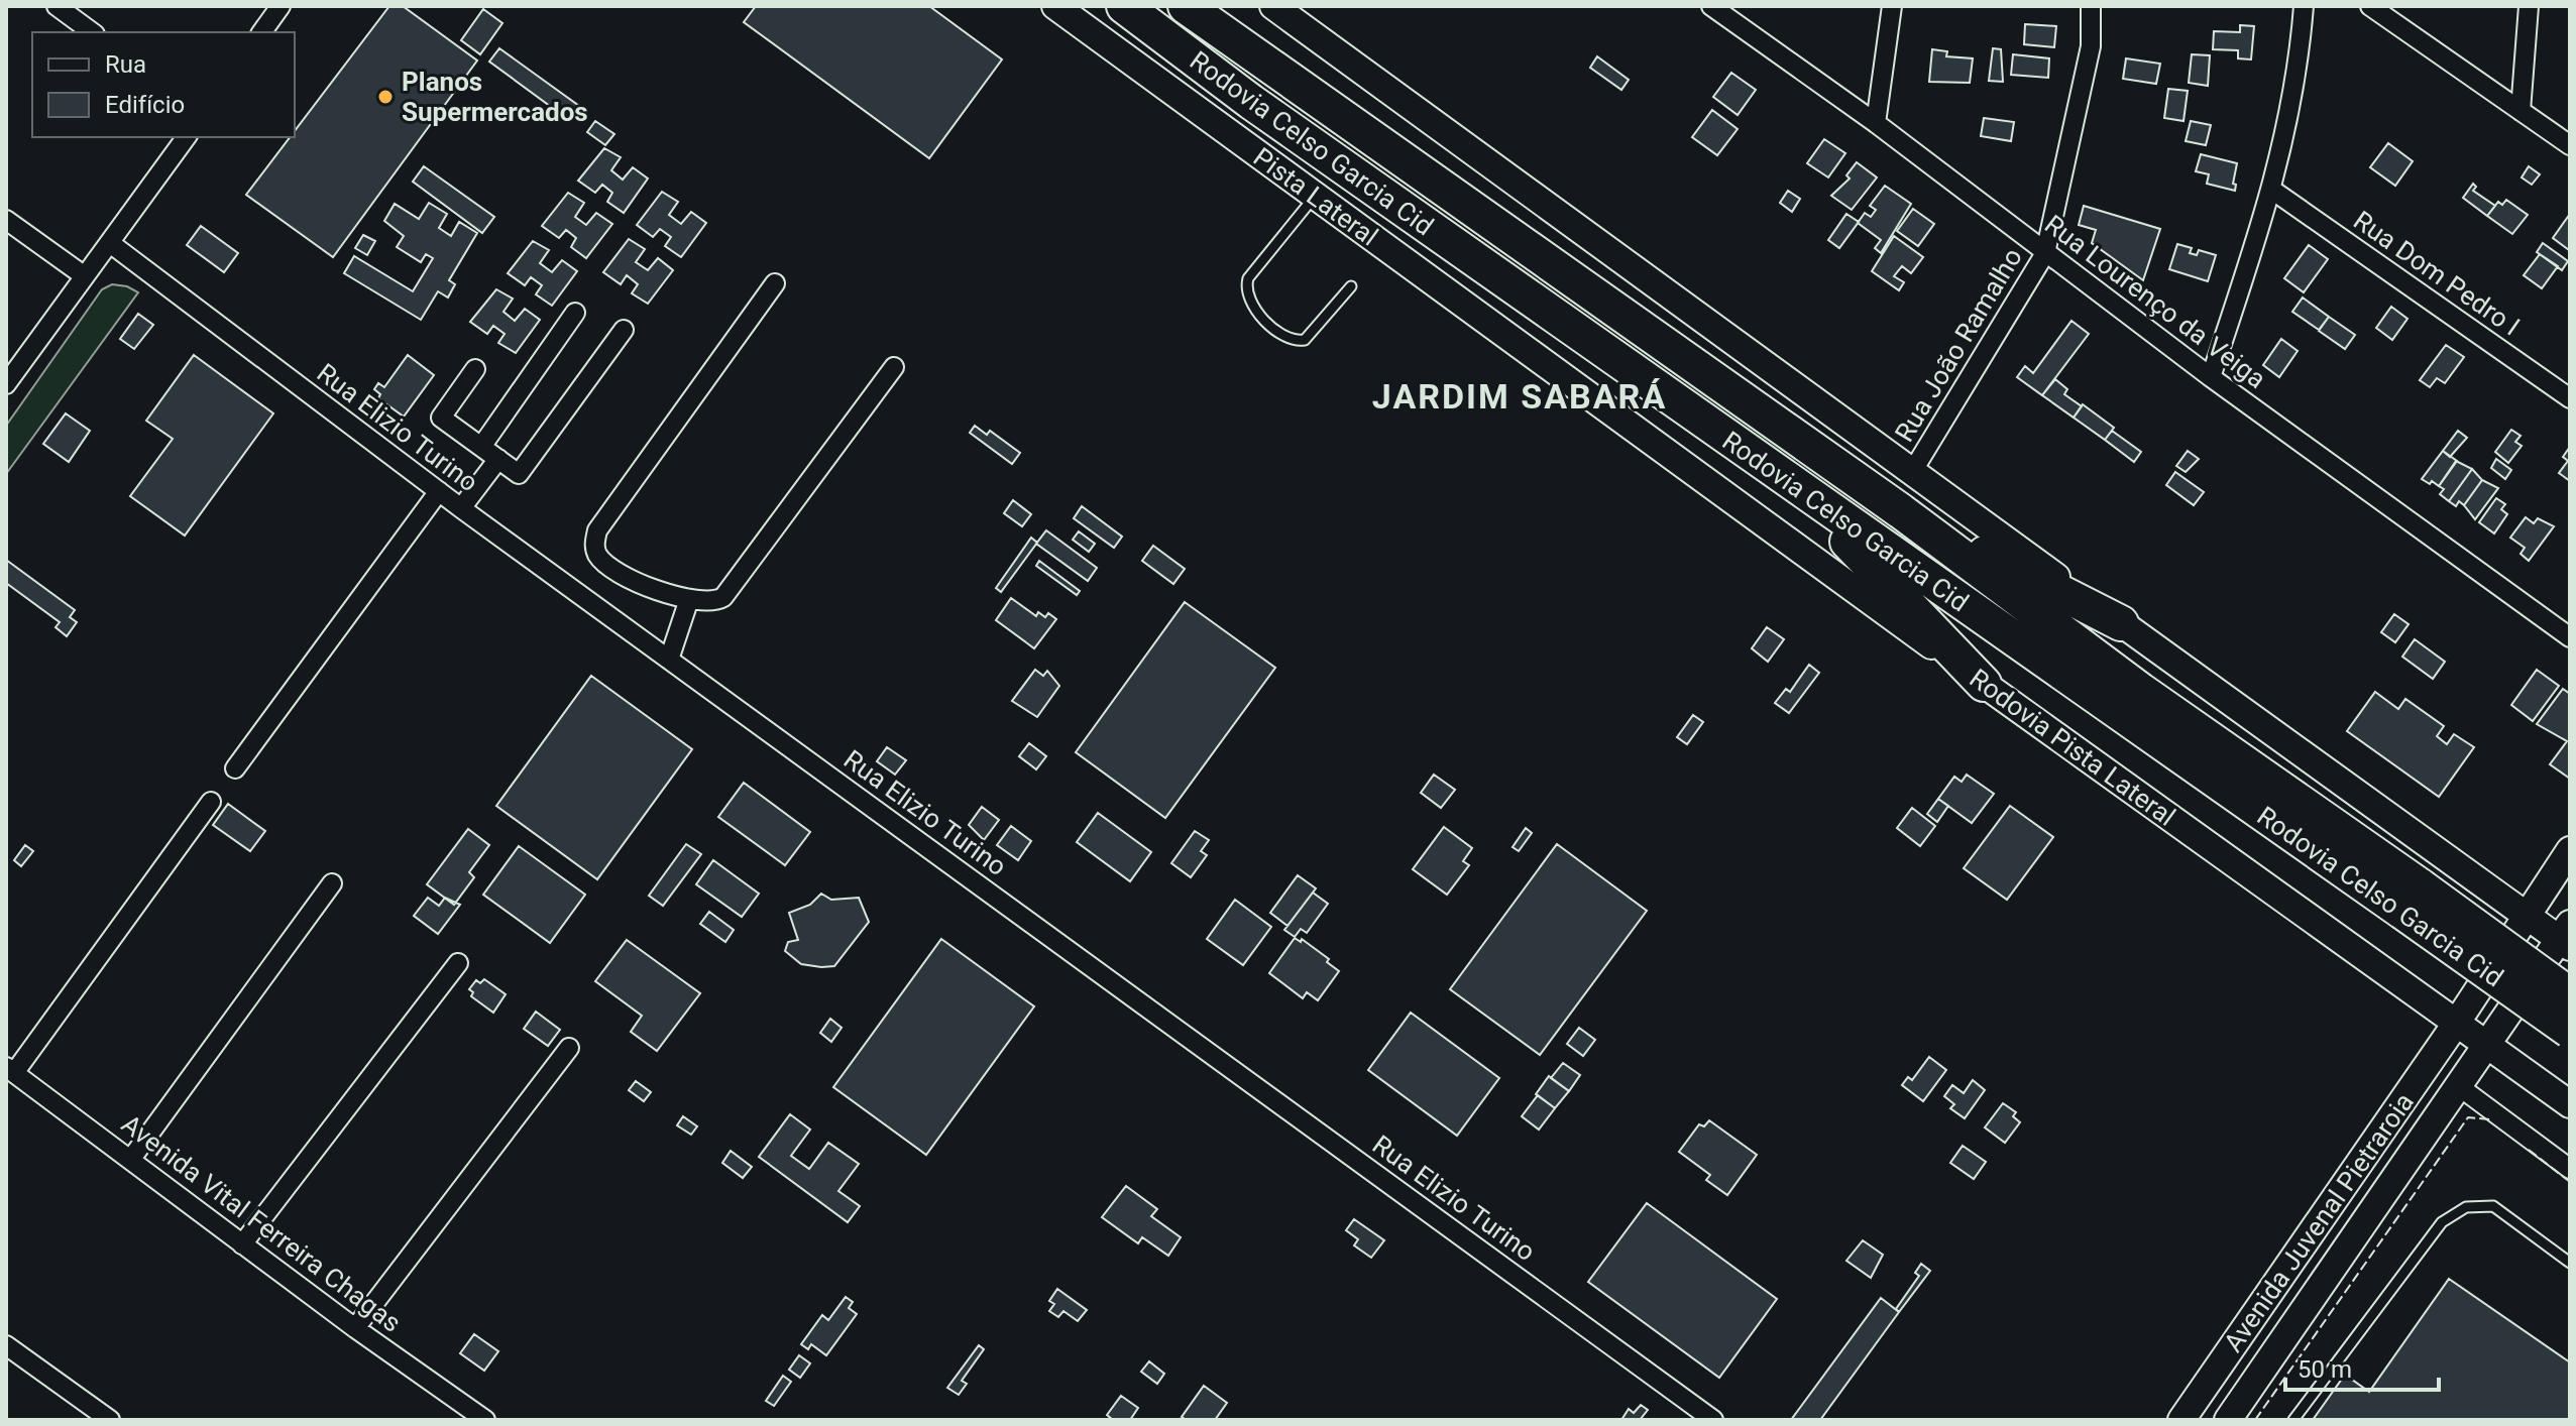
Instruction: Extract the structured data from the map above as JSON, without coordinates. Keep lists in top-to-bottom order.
{
  "streets": {
    "highway": ["Rodovia Celso Garcia Cid"],
    "street": [
      "Pista Lateral",
      "Rua Dom Pedro I",
      "Rua Lourenço da Veiga",
      "Rua João Ramalho",
      "Rua Elizio Turino",
      "Rodovia Pista Lateral",
      "Avenida Juvenal Pietraroia",
      "Avenida Vital Ferreira Chagas"
    ]
  },
  "crossings": [
    ["Pista Lateral", "Rodovia Pista Lateral"],
    ["Rua Lourenço da Veiga", "Rua João Ramalho"],
    ["Rodovia Pista Lateral", "Avenida Juvenal Pietraroia"]
  ],
  "districts": ["JARDIM SABARÁ"],
  "places": ["Planos Supermercados"],
  "legend": ["Rua", "Edifício"],
  "scale_bar": "50 m"
}
